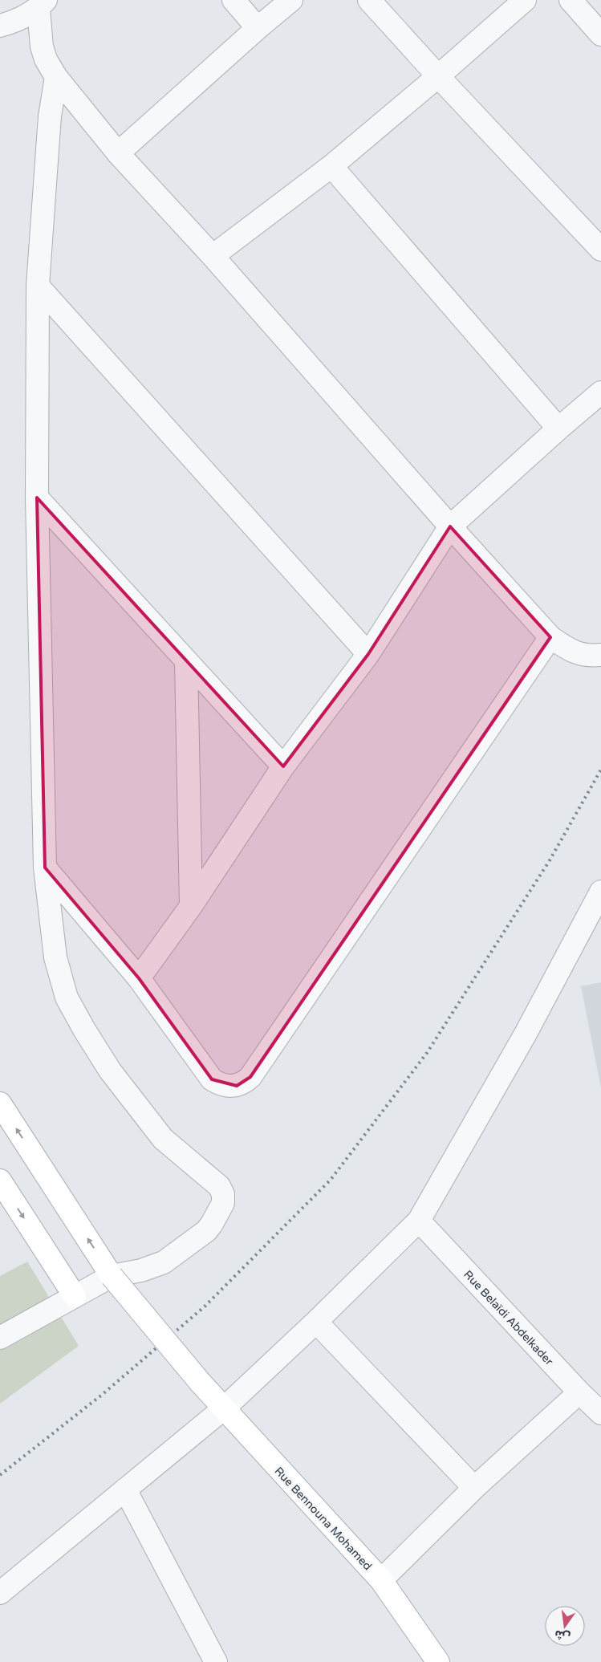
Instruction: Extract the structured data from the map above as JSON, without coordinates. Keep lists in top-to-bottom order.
{
  "streets": {
    "street": ["Rue Belaïdi Abdelkader", "Rue Bennouna Mohamed"]
  },
  "north": "bottom"
}
